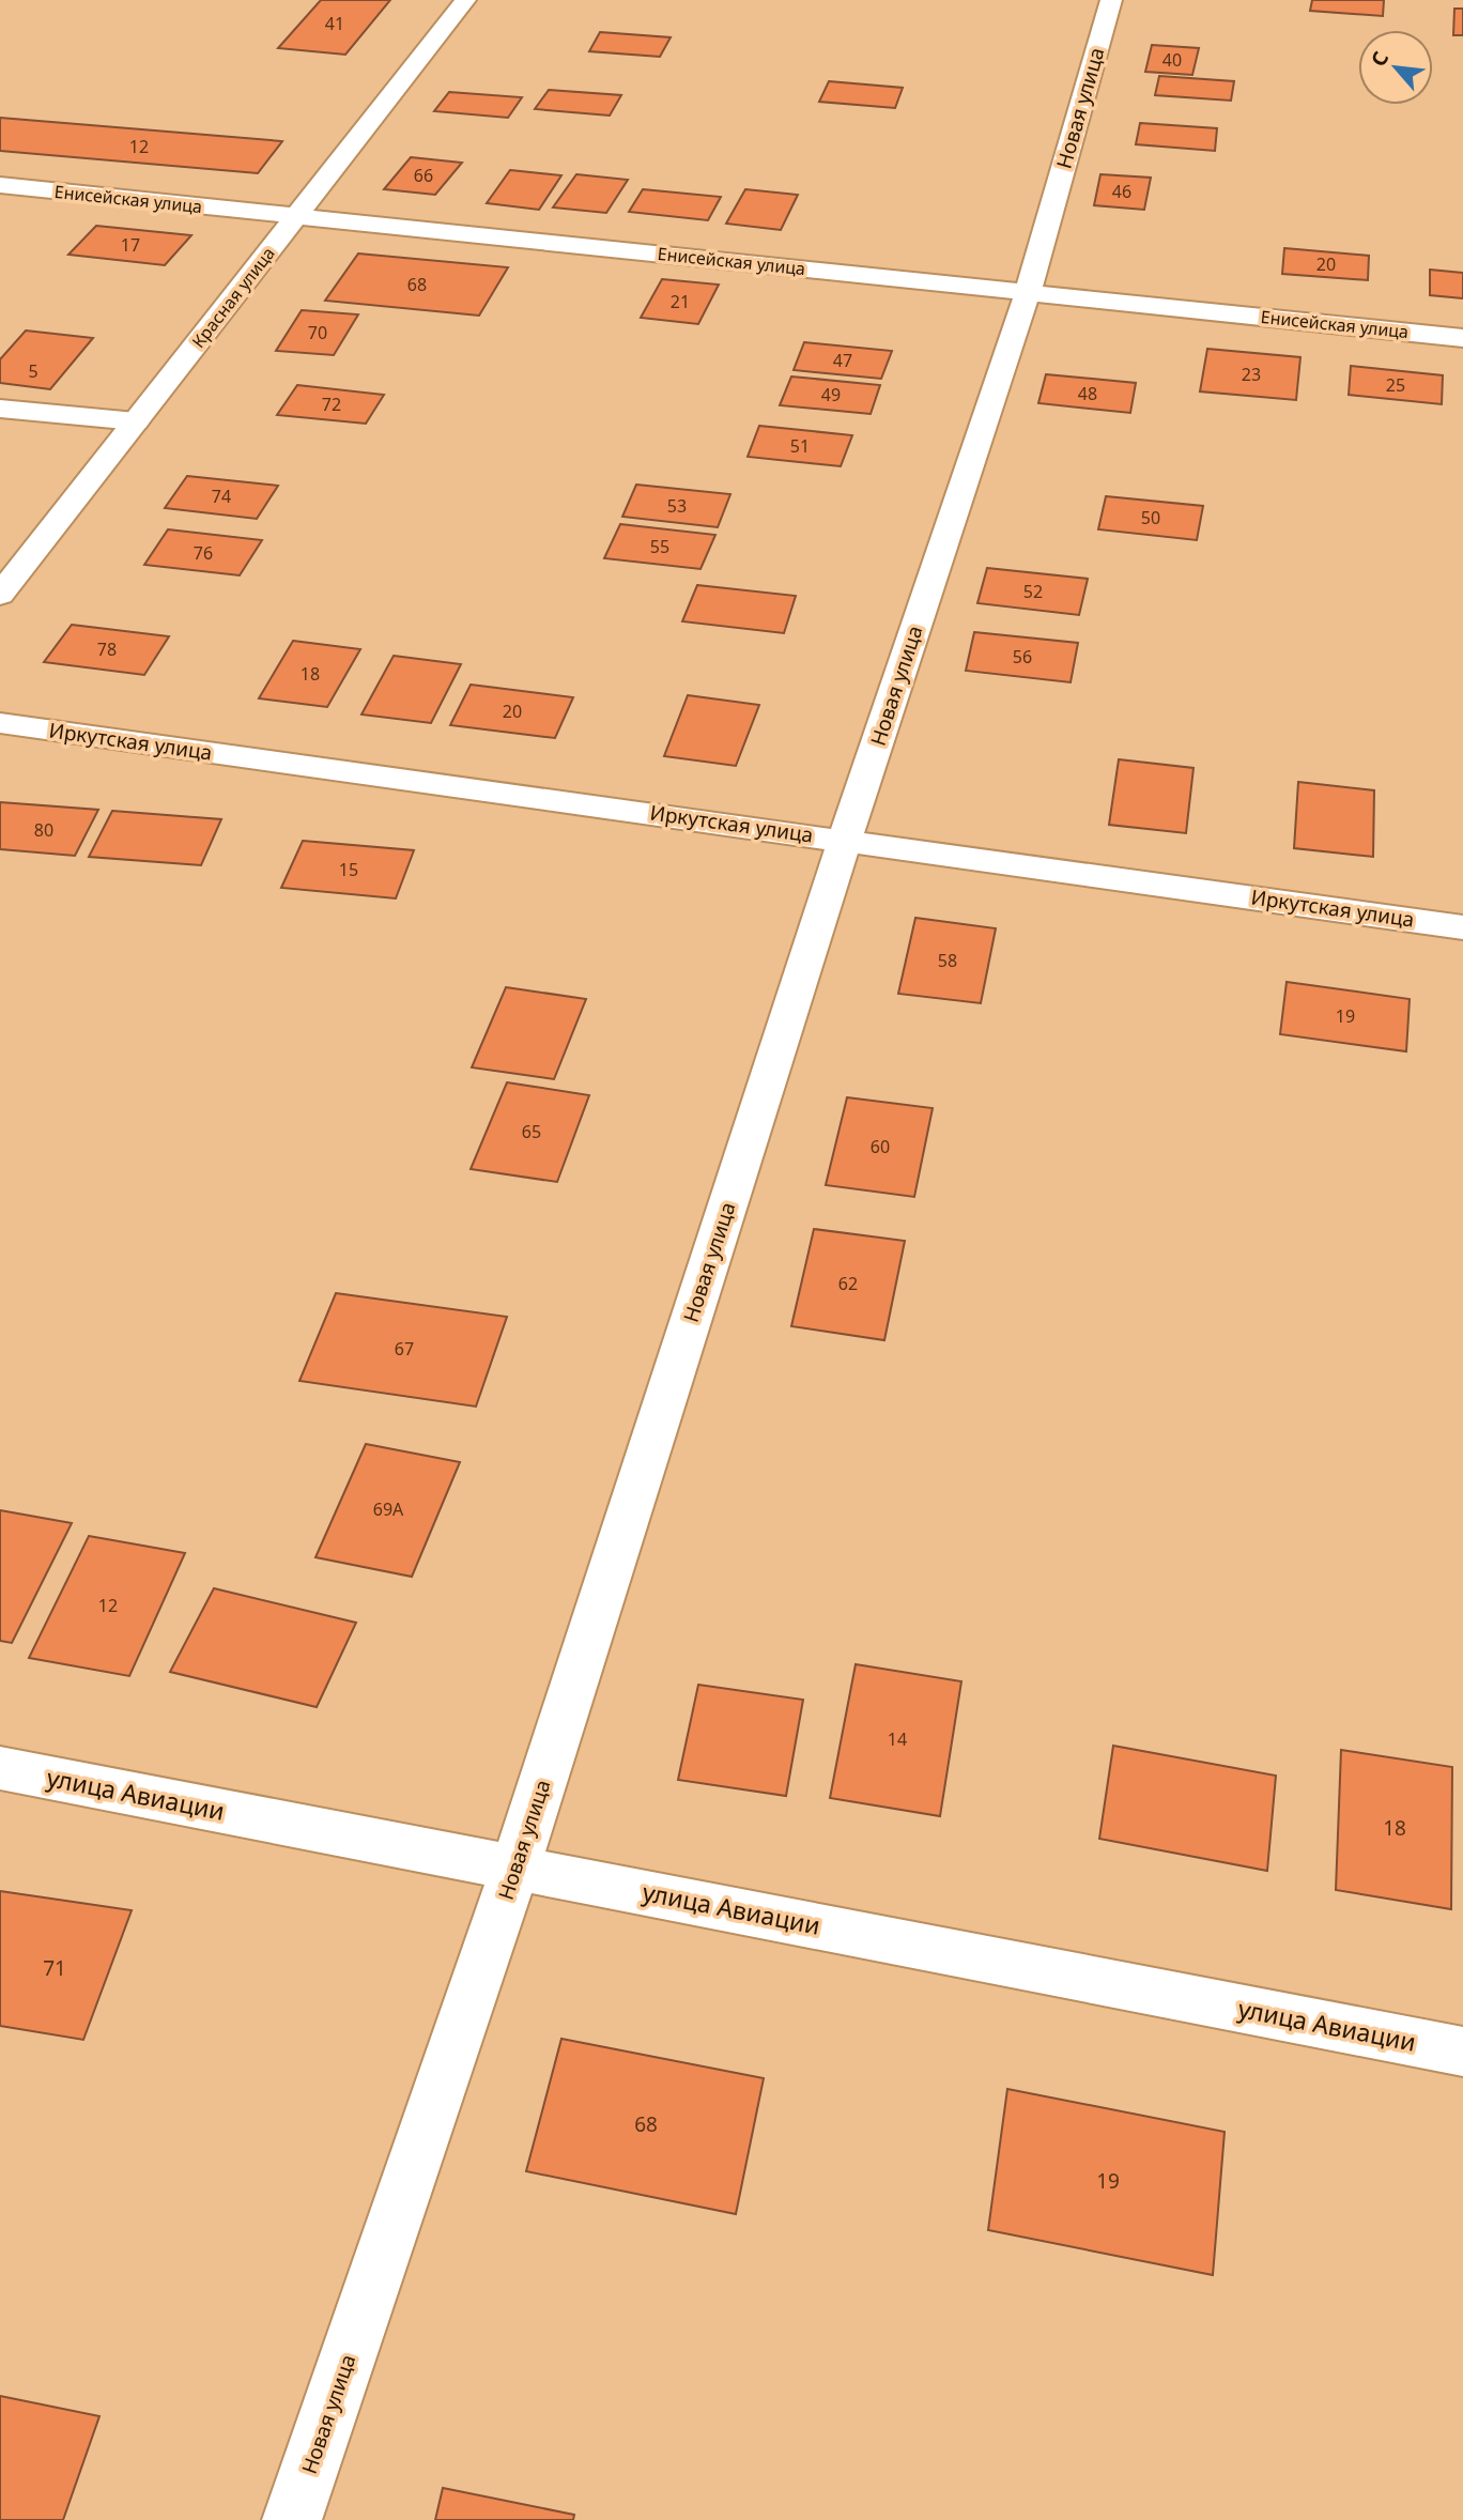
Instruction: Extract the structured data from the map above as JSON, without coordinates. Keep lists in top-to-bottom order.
{
  "streets": {
    "street": [
      "Новая улица",
      "Енисейская улица",
      "Красная улица",
      "Иркутская улица",
      "улица Авиации"
    ]
  },
  "crossings": [
    ["Новая улица", "Енисейская улица"],
    ["Новая улица", "Иркутская улица"],
    ["Новая улица", "улица Авиации"],
    ["Енисейская улица", "Красная улица"]
  ],
  "house_numbers": [
    "41",
    "40",
    "12",
    "66",
    "46",
    "17",
    "20",
    "68",
    "21",
    "70",
    "47",
    "5",
    "23",
    "25",
    "48",
    "49",
    "72",
    "51",
    "74",
    "53",
    "50",
    "55",
    "76",
    "52",
    "78",
    "56",
    "18",
    "20",
    "80",
    "15",
    "58",
    "19",
    "65",
    "60",
    "62",
    "67",
    "69А",
    "12",
    "14",
    "18",
    "71",
    "68",
    "19"
  ],
  "north": "top left"
}
